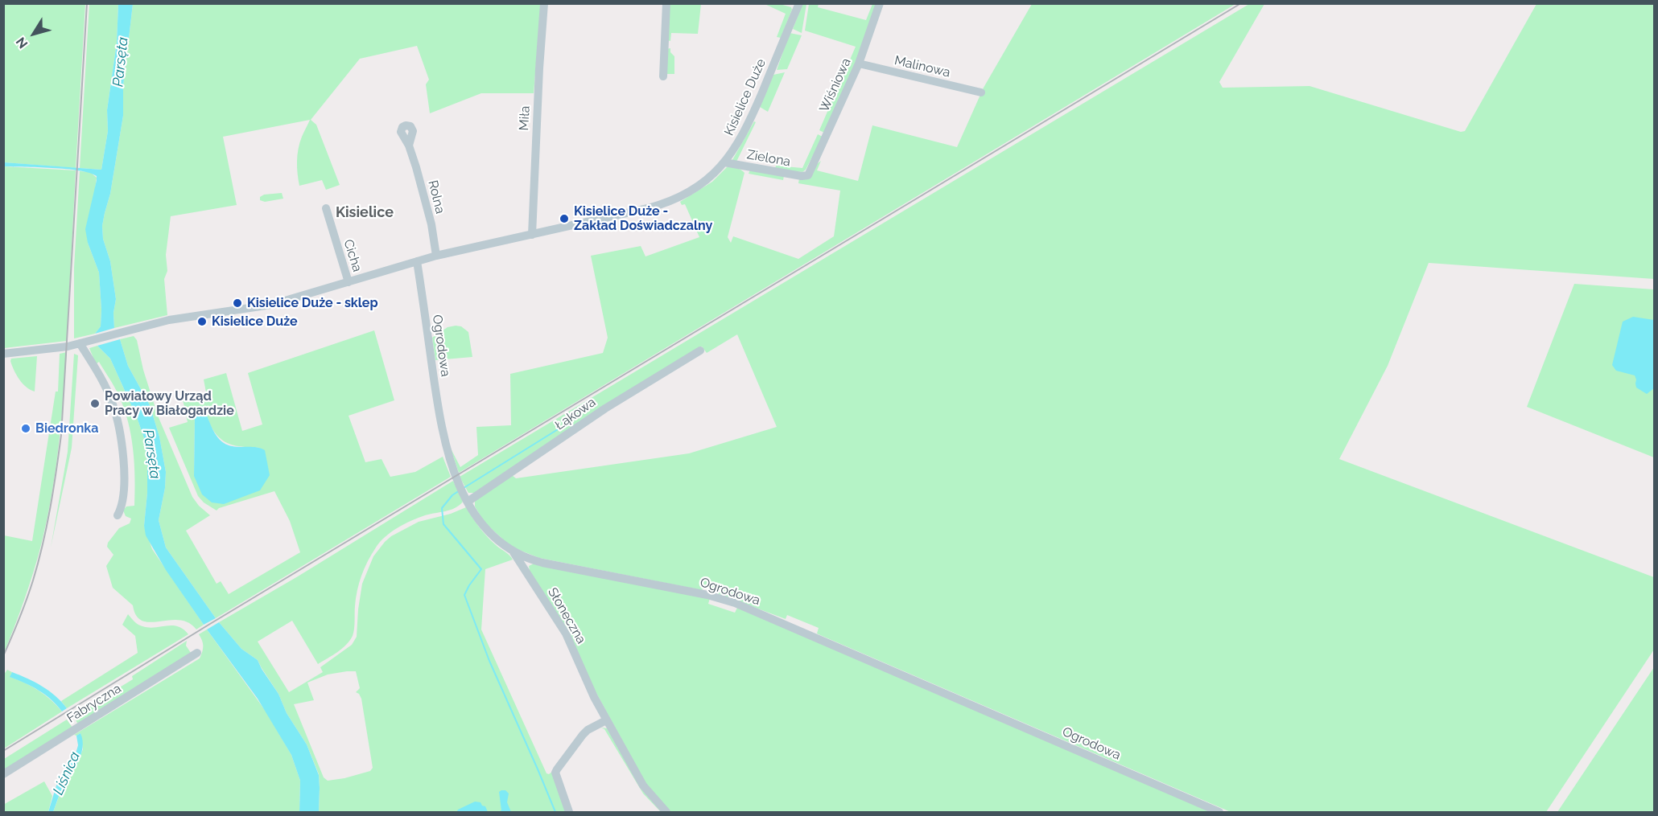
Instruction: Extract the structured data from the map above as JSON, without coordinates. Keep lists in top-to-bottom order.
{
  "streets": {
    "street": [
      "Malinowa",
      "Wiśniowa",
      "Kisielice Duże",
      "Miła",
      "Zielona",
      "Rolna",
      "Cicha",
      "Ogrodowa",
      "Łąkowa",
      "Słoneczna",
      "Fabryczna"
    ]
  },
  "crossings": [
    ["Malinowa", "Wiśniowa"],
    ["Wiśniowa", "Zielona"],
    ["Kisielice Duże", "Miła"],
    ["Kisielice Duże", "Zielona"],
    ["Kisielice Duże", "Rolna"],
    ["Kisielice Duże", "Cicha"],
    ["Kisielice Duże", "Ogrodowa"],
    ["Ogrodowa", "Łąkowa"],
    ["Ogrodowa", "Słoneczna"]
  ],
  "districts": ["Kisielice"],
  "water": ["Parsęta", "Liśnica"],
  "places": [
    "Kisielice Duże - Zakład Doświadczalny",
    "Kisielice Duże - sklep",
    "Kisielice Duże",
    "Powiatowy Urząd Pracy w Białogardzie",
    "Biedronka"
  ],
  "north": "bottom left"
}
